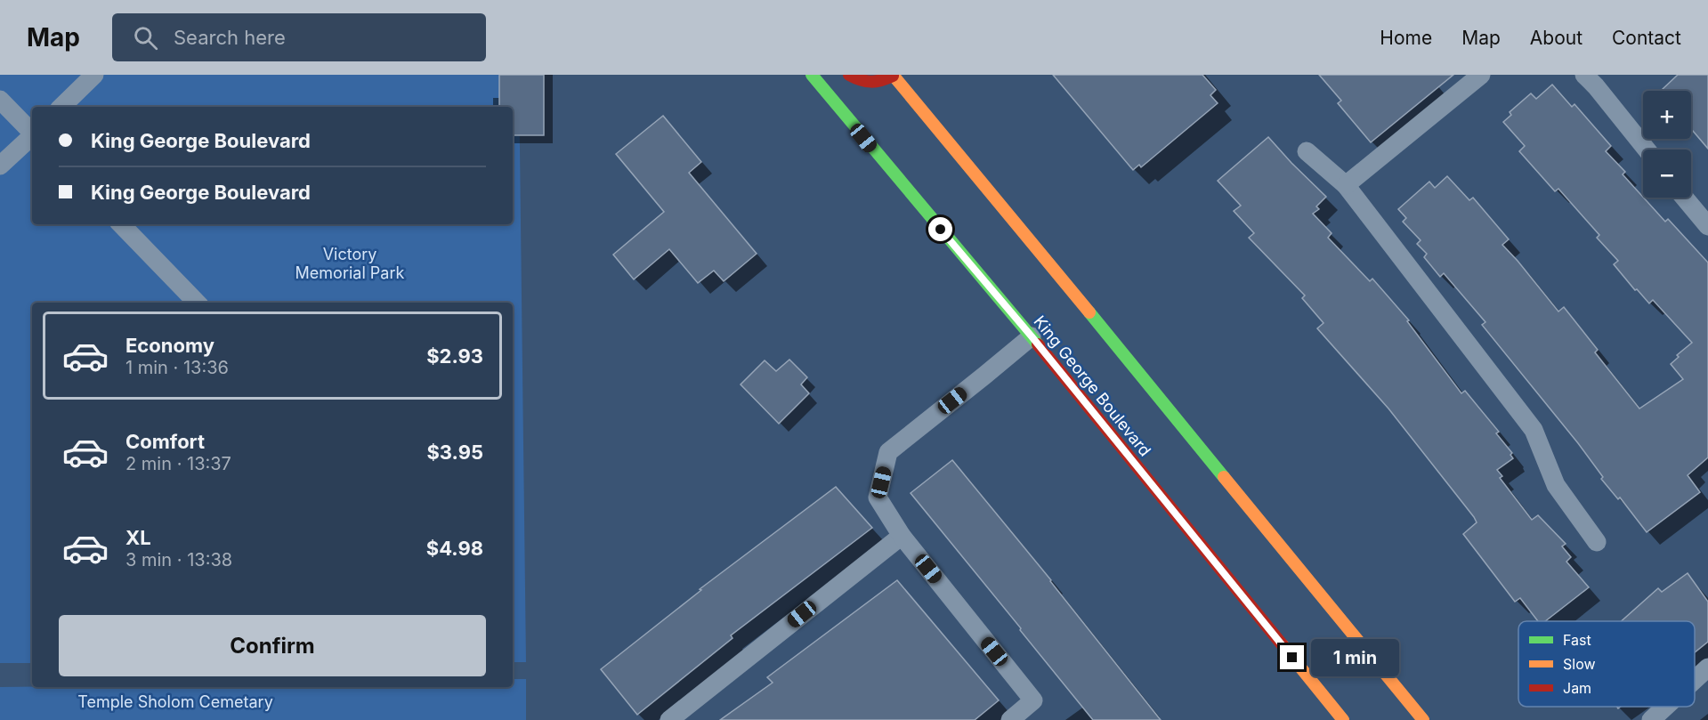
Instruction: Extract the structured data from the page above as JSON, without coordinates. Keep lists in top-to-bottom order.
{
  "streets": {
    "main road": ["King George Boulevard"]
  },
  "parks": ["Victory Memorial Park", "Temple Sholom Cemetary"],
  "legend": ["Fast", "Slow", "Jam"],
  "page": {
    "header": "Map",
    "search": "Search here",
    "nav": [
      "Home",
      "Map",
      "About",
      "Contact"
    ],
    "map_buttons": ["+", "−"],
    "banner": ["King George Boulevard", "King George Boulevard"],
    "list": [
      {
        "name": "Economy",
        "note": "1 min · 13:36",
        "value": "$2.93"
      },
      {
        "name": "Comfort",
        "note": "2 min · 13:37",
        "value": "$3.95"
      },
      {
        "name": "XL",
        "note": "3 min · 13:38",
        "value": "$4.98"
      }
    ],
    "buttons": "Confirm",
    "bubble": "1 min"
  }
}
